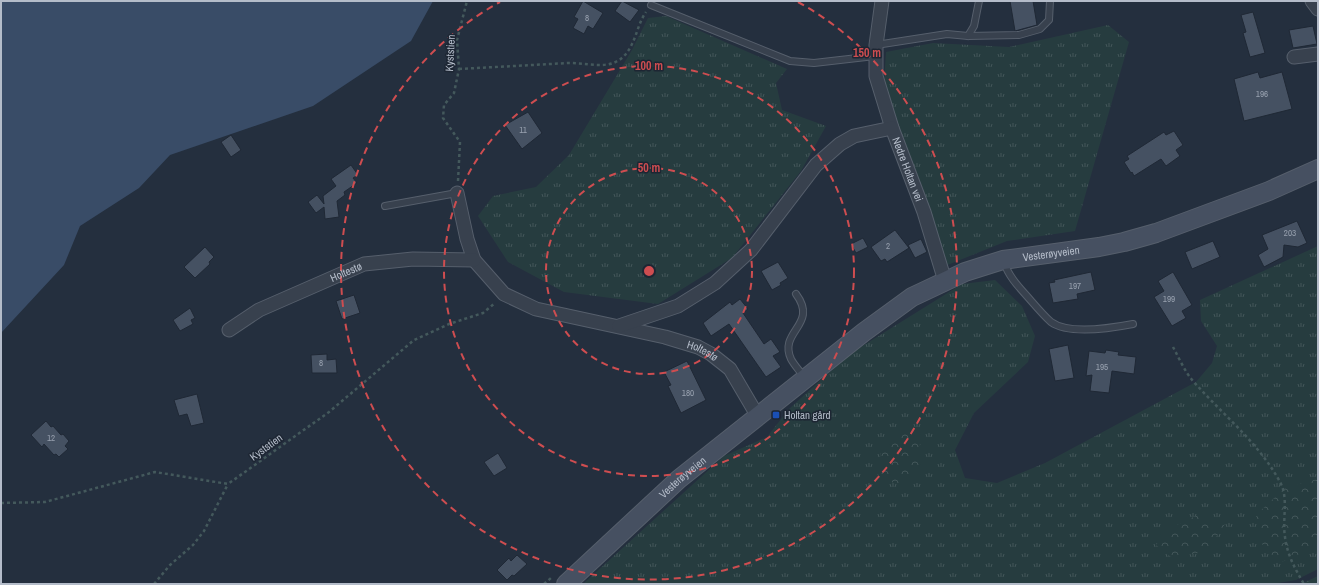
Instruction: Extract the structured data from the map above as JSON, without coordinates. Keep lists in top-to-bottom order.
{
  "streets": {
    "main road": ["Vesterøyveien"],
    "street": ["Nedre Holtan vei", "Holtestø"],
    "path": ["Kyststien"]
  },
  "crossings": [
    ["Kyststien", "Holtestø"],
    ["Nedre Holtan vei", "Vesterøyveien"],
    ["Vesterøyveien", "Holtestø"]
  ],
  "places": {
    "transit": ["Holtan gård"]
  },
  "house_numbers": [
    "8",
    "196",
    "11",
    "203",
    "2",
    "197",
    "199",
    "8",
    "195",
    "180",
    "12"
  ],
  "rings": ["150 m", "100 m", "50 m"]
}
